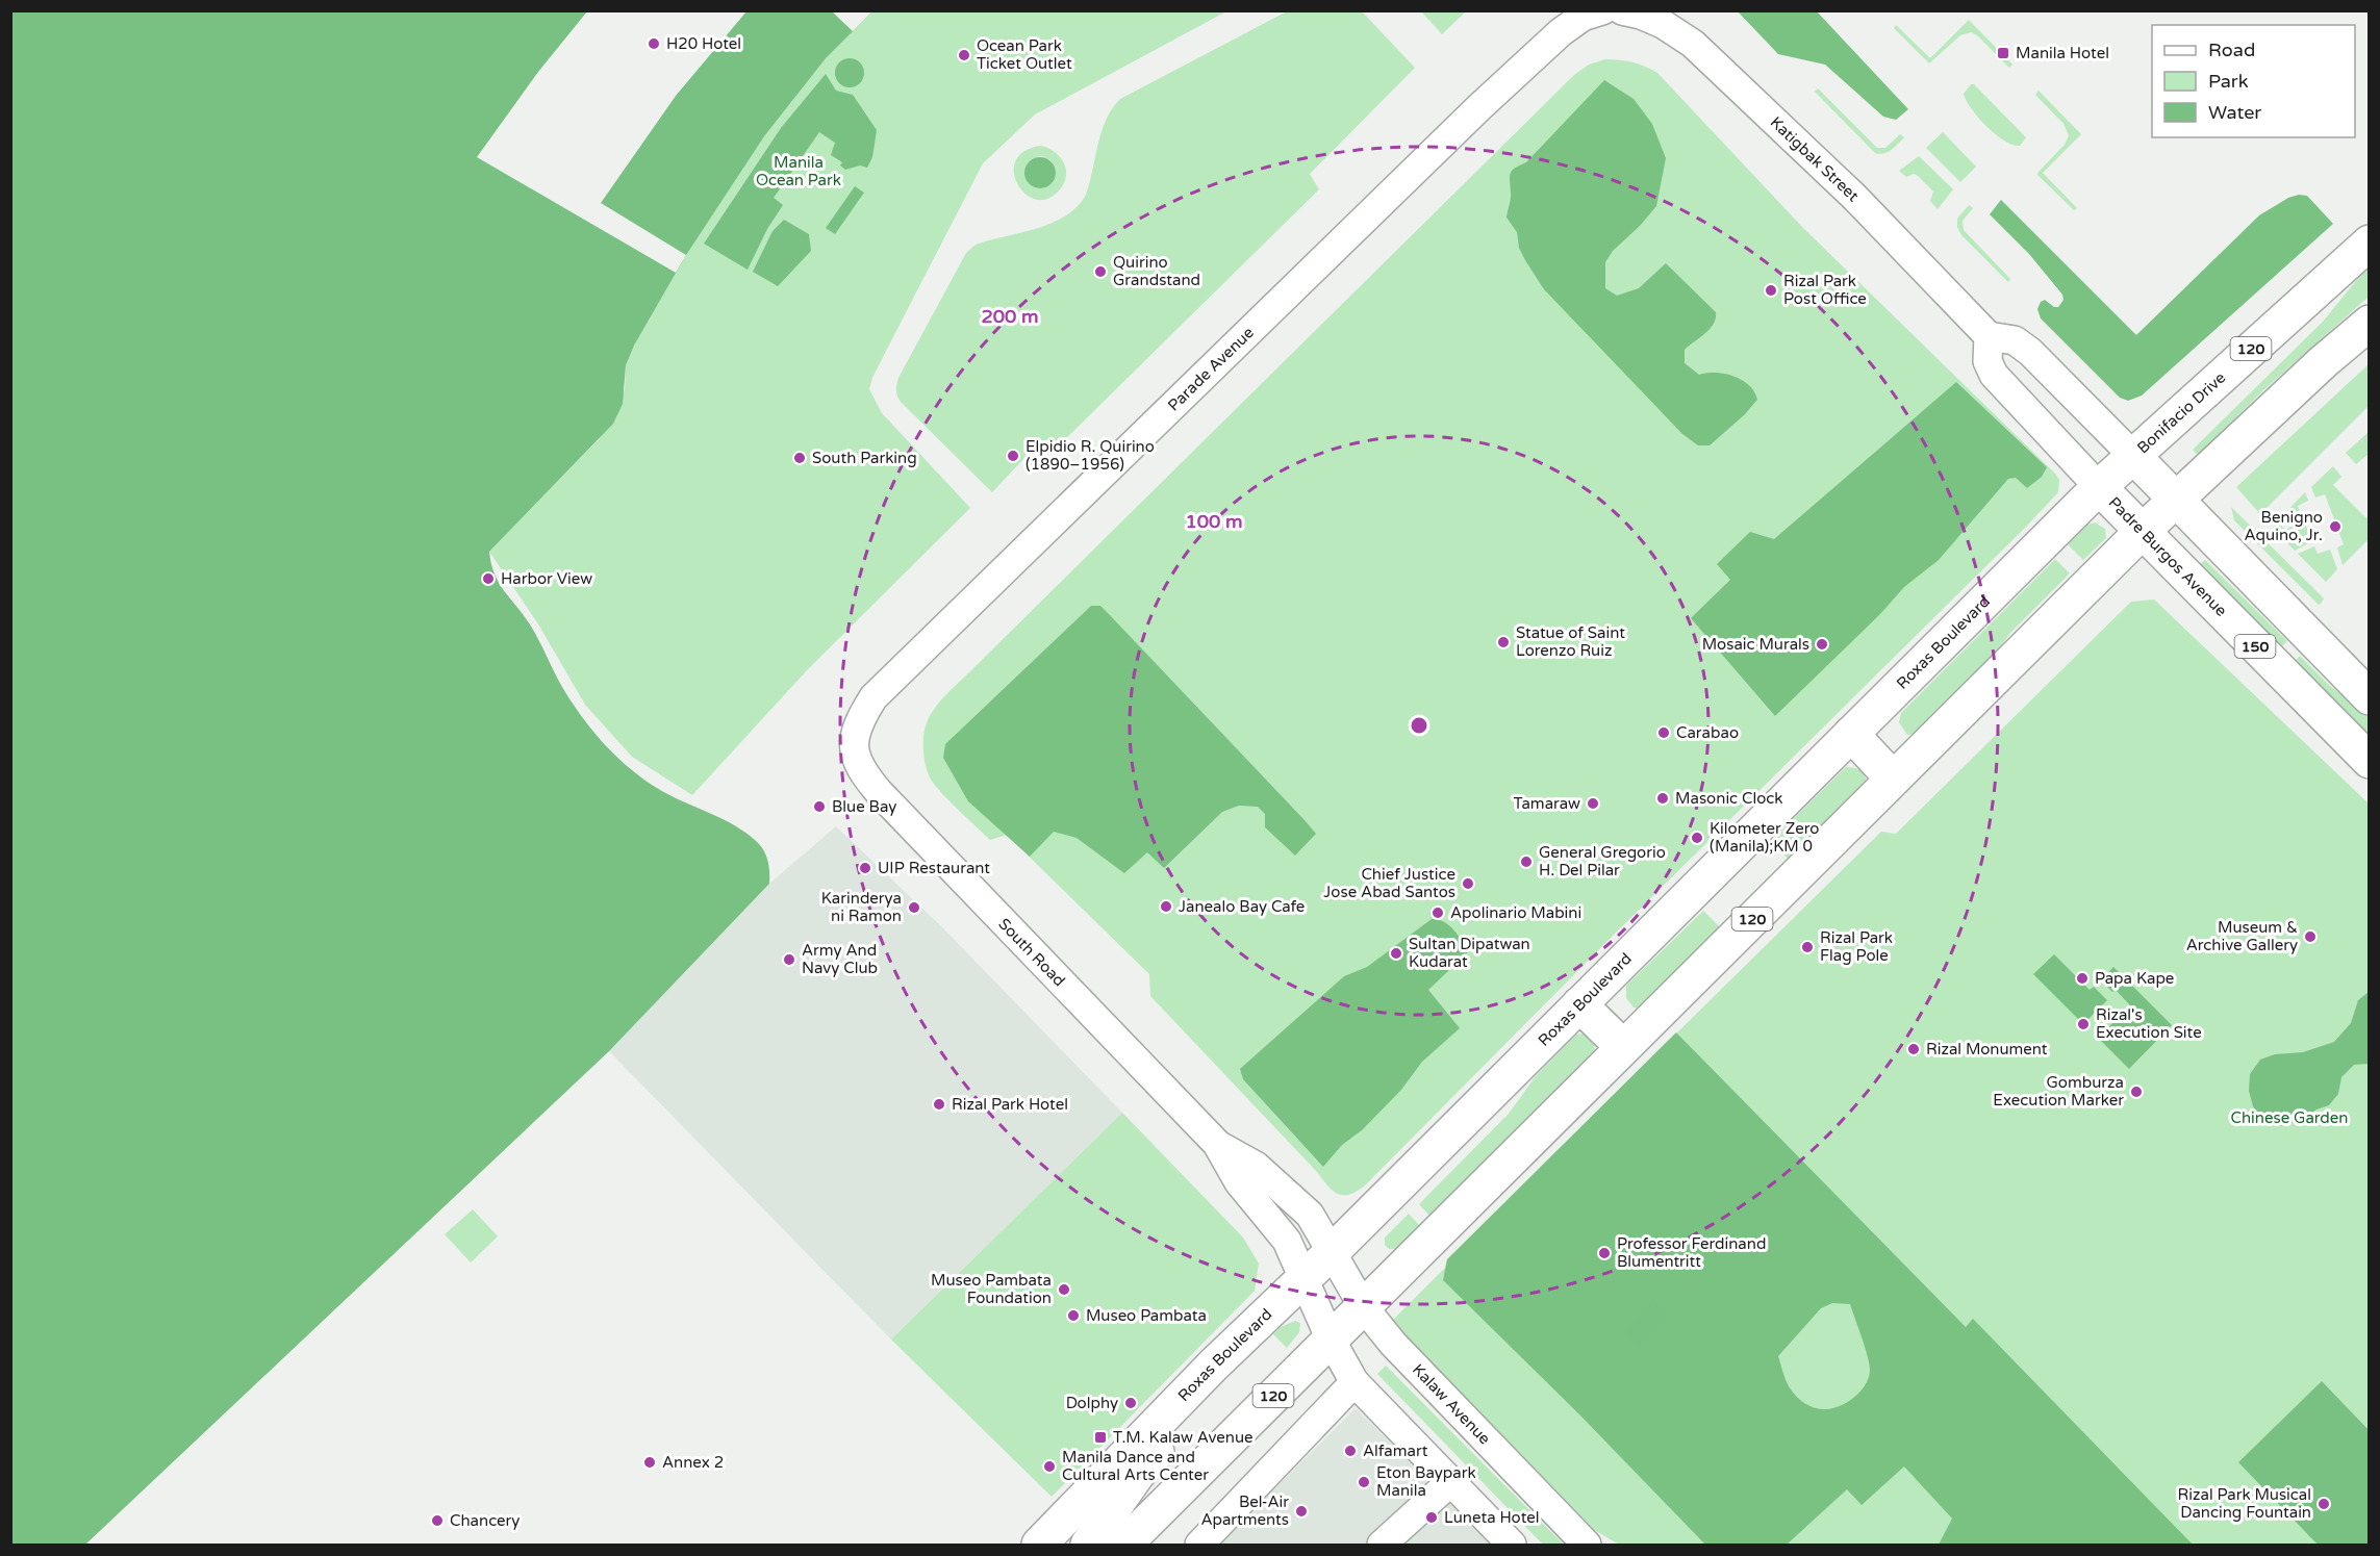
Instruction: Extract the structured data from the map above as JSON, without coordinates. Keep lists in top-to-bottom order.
{
  "streets": {
    "main road": [
      "120",
      "Bonifacio Drive",
      "Padre Burgos Avenue",
      "Roxas Boulevard",
      "150"
    ],
    "street": [
      "Katigbak Street",
      "Parade Avenue",
      "South Road",
      "Kalaw Avenue"
    ]
  },
  "crossings": [
    ["120", "Padre Burgos Avenue"],
    ["120", "Kalaw Avenue"],
    ["Parade Avenue", "South Road"],
    ["Bonifacio Drive", "Roxas Boulevard"],
    ["Padre Burgos Avenue", "Roxas Boulevard"],
    ["Roxas Boulevard", "South Road"],
    ["Roxas Boulevard", "Kalaw Avenue"],
    ["South Road", "Kalaw Avenue"]
  ],
  "parks": ["Manila Ocean Park", "Chinese Garden"],
  "places": {
    "other": [
      "H20 Hotel",
      "Ocean Park Ticket Outlet",
      "Quirino Grandstand",
      "Rizal Park Post Office",
      "Elpidio R. Quirino (1890–1956)",
      "South Parking",
      "Benigno Aquino, Jr.",
      "Harbor View",
      "Statue of Saint Lorenzo Ruiz",
      "Mosaic Murals",
      "Carabao",
      "Masonic Clock",
      "Tamaraw",
      "Blue Bay",
      "Kilometer Zero (Manila);KM 0",
      "General Gregorio H. Del Pilar",
      "UIP Restaurant",
      "Chief Justice Jose Abad Santos",
      "Janealo Bay Cafe",
      "Karinderya ni Ramon",
      "Apolinario Mabini",
      "Museum & Archive Gallery",
      "Rizal Park Flag Pole",
      "Sultan Dipatwan Kudarat",
      "Army And Navy Club",
      "Papa Kape",
      "Rizal's Execution Site",
      "Rizal Monument",
      "Gomburza Execution Marker",
      "Rizal Park Hotel",
      "Professor Ferdinand Blumentritt",
      "Museo Pambata Foundation",
      "Museo Pambata",
      "Dolphy",
      "Alfamart",
      "Annex 2",
      "Manila Dance and Cultural Arts Center",
      "Eton Baypark Manila",
      "Rizal Park Musical Dancing Fountain",
      "Bel-Air Apartments",
      "Luneta Hotel",
      "Chancery"
    ],
    "transit": ["Manila Hotel", "T.M. Kalaw Avenue"]
  },
  "legend": ["Road", "Park", "Water"],
  "rings": ["200 m", "100 m"]
}
